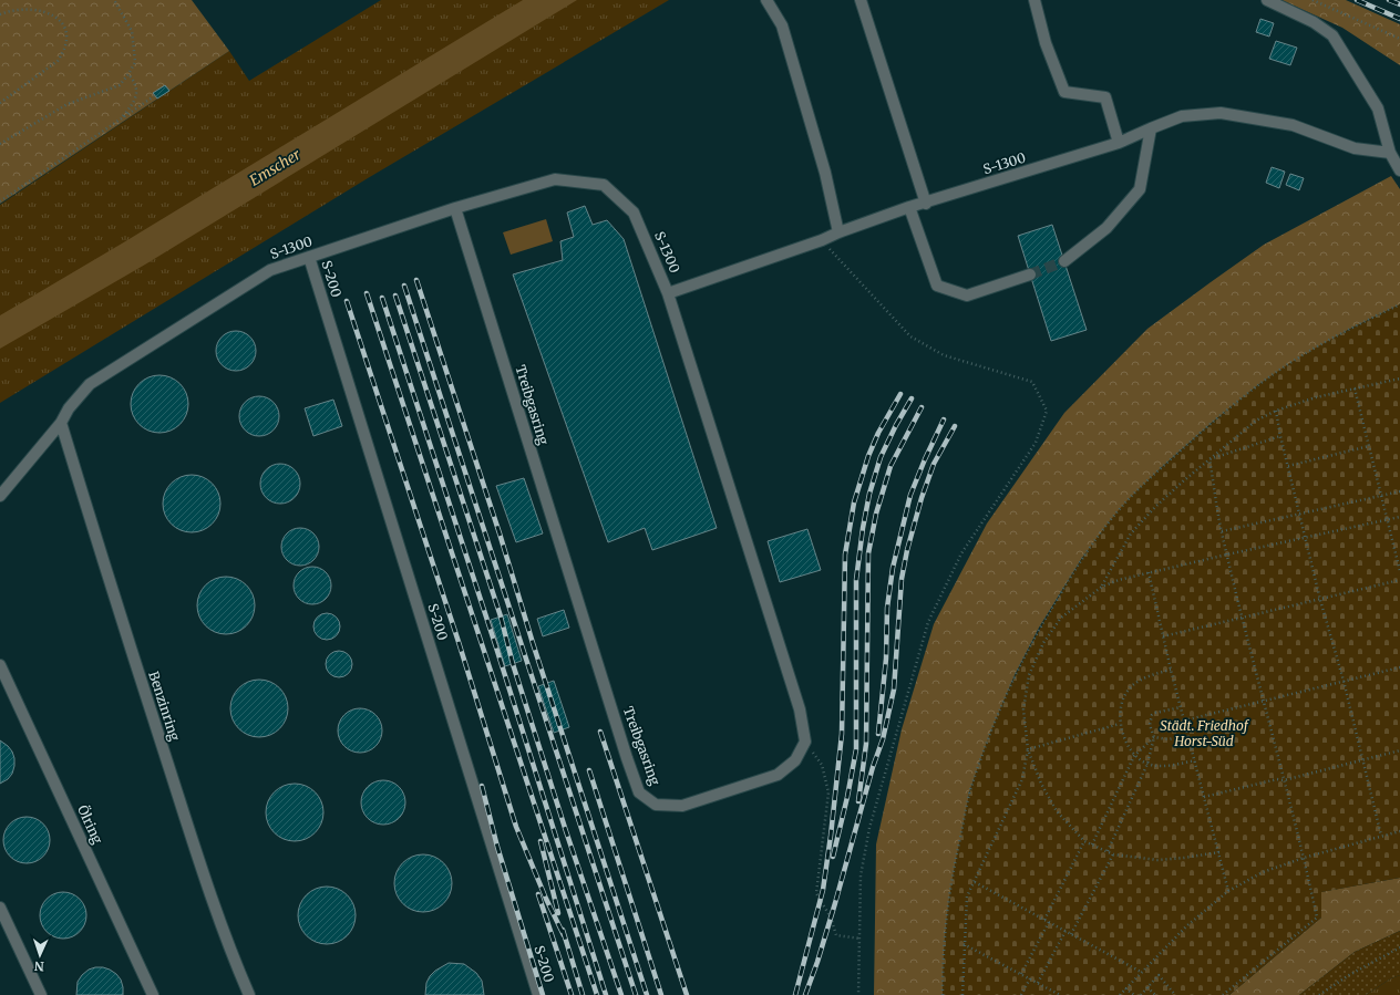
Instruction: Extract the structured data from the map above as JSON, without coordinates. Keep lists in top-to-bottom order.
{
  "streets": {
    "lane": [
      "S-1300",
      "S-200",
      "Treibgasring",
      "Benzinring",
      "Ölring"
    ]
  },
  "crossings": [
    ["S-1300", "S-200"],
    ["S-1300", "Treibgasring"],
    ["S-1300", "Benzinring"]
  ],
  "water": ["Emscher"],
  "parks": ["Städt. Friedhof Horst-Süd"],
  "north": "bottom"
}
